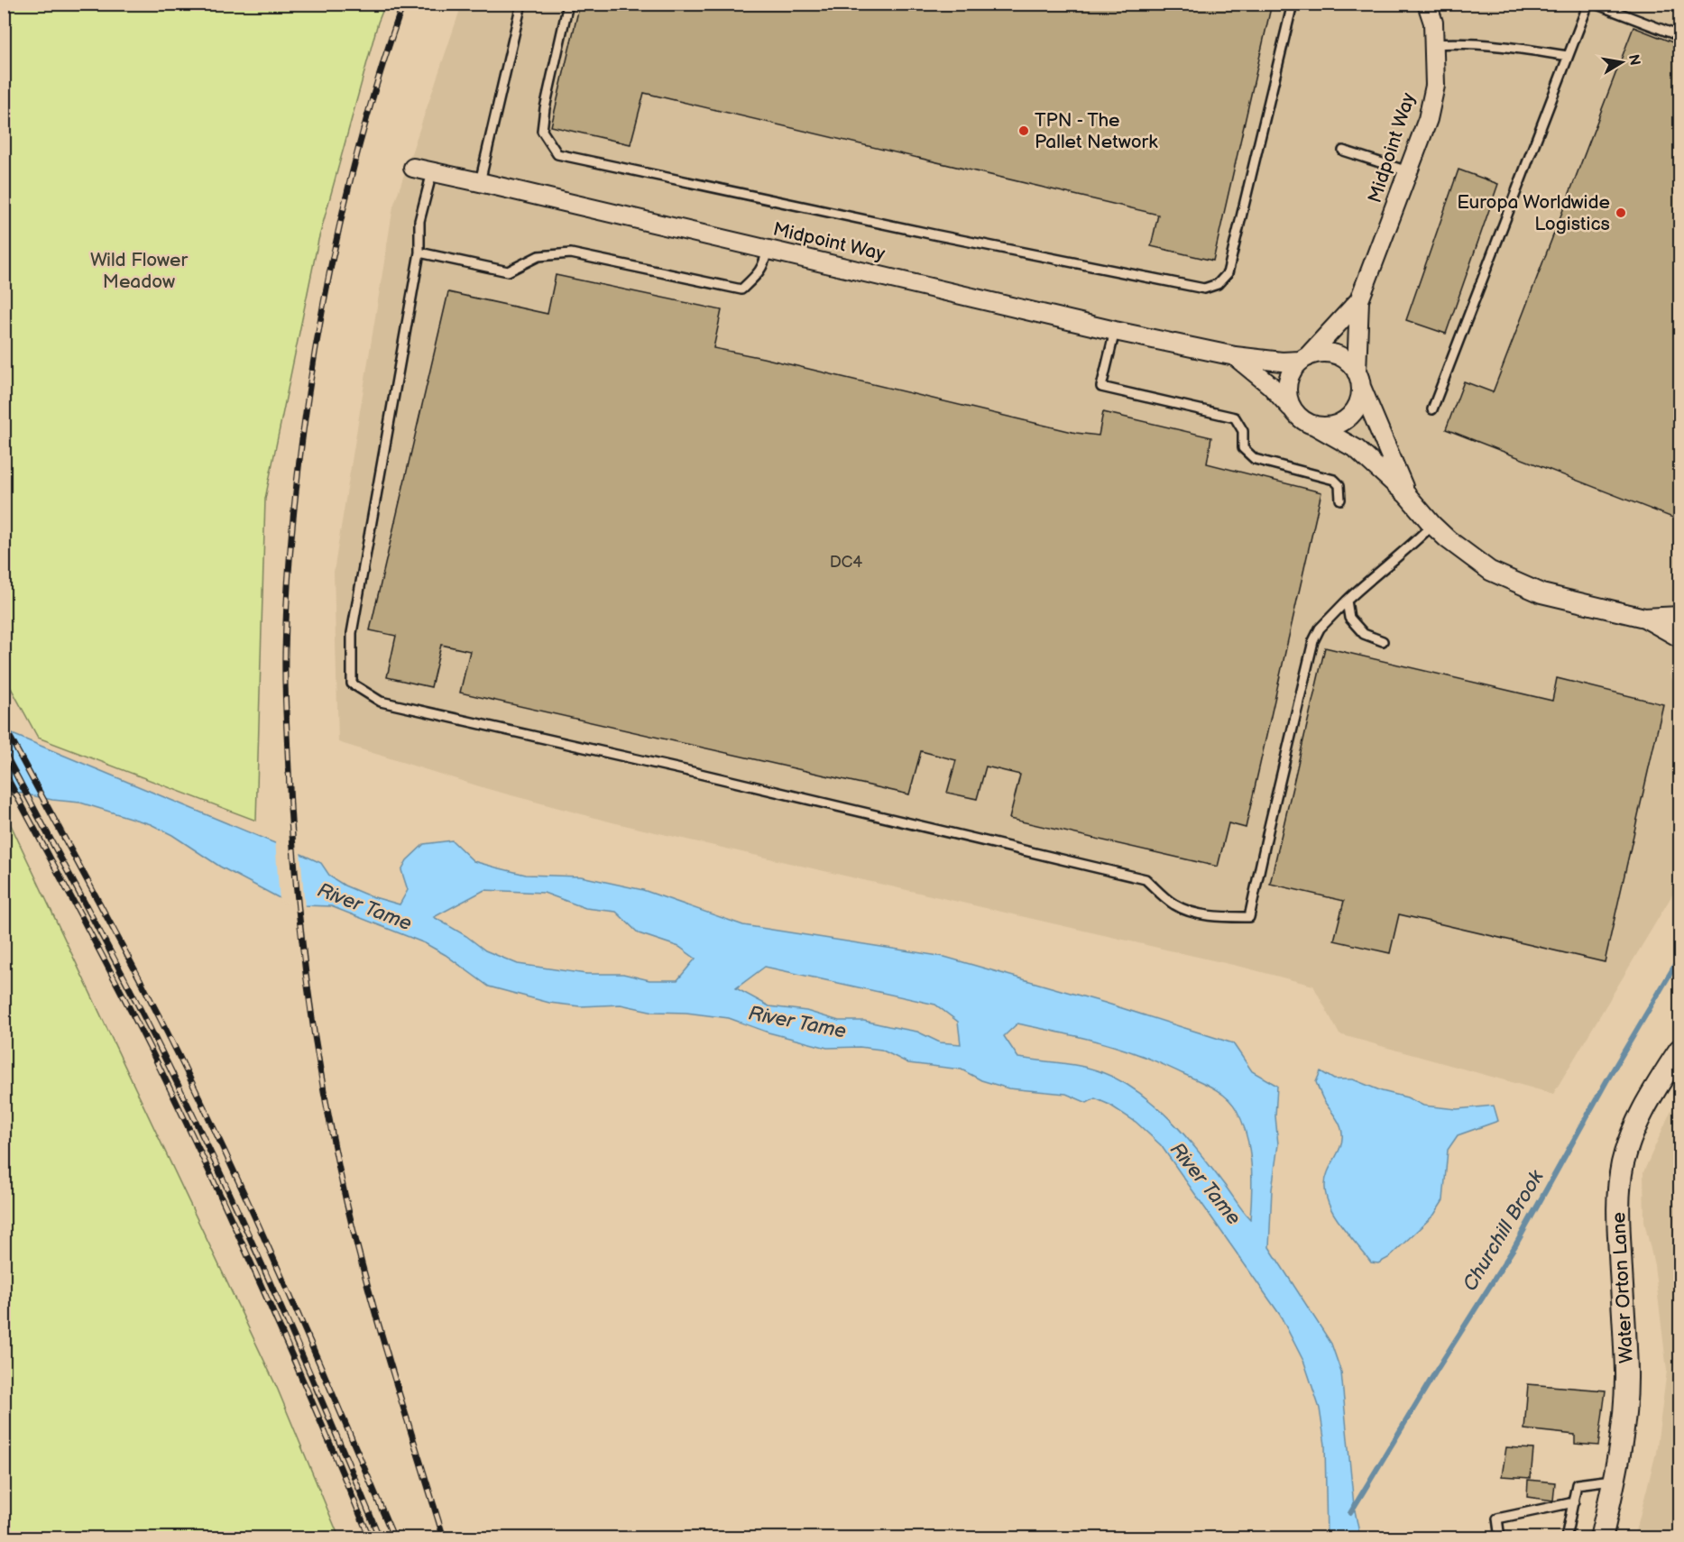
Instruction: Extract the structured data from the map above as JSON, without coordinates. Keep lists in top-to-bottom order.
{
  "streets": {
    "street": ["Midpoint Way", "Water Orton Lane"]
  },
  "water": ["River Tame", "Churchill Brook"],
  "parks": ["Wild Flower Meadow"],
  "places": ["TPN - The Pallet Network", "Europa Worldwide Logistics"],
  "house_numbers": ["DC4"],
  "north": "right"
}
